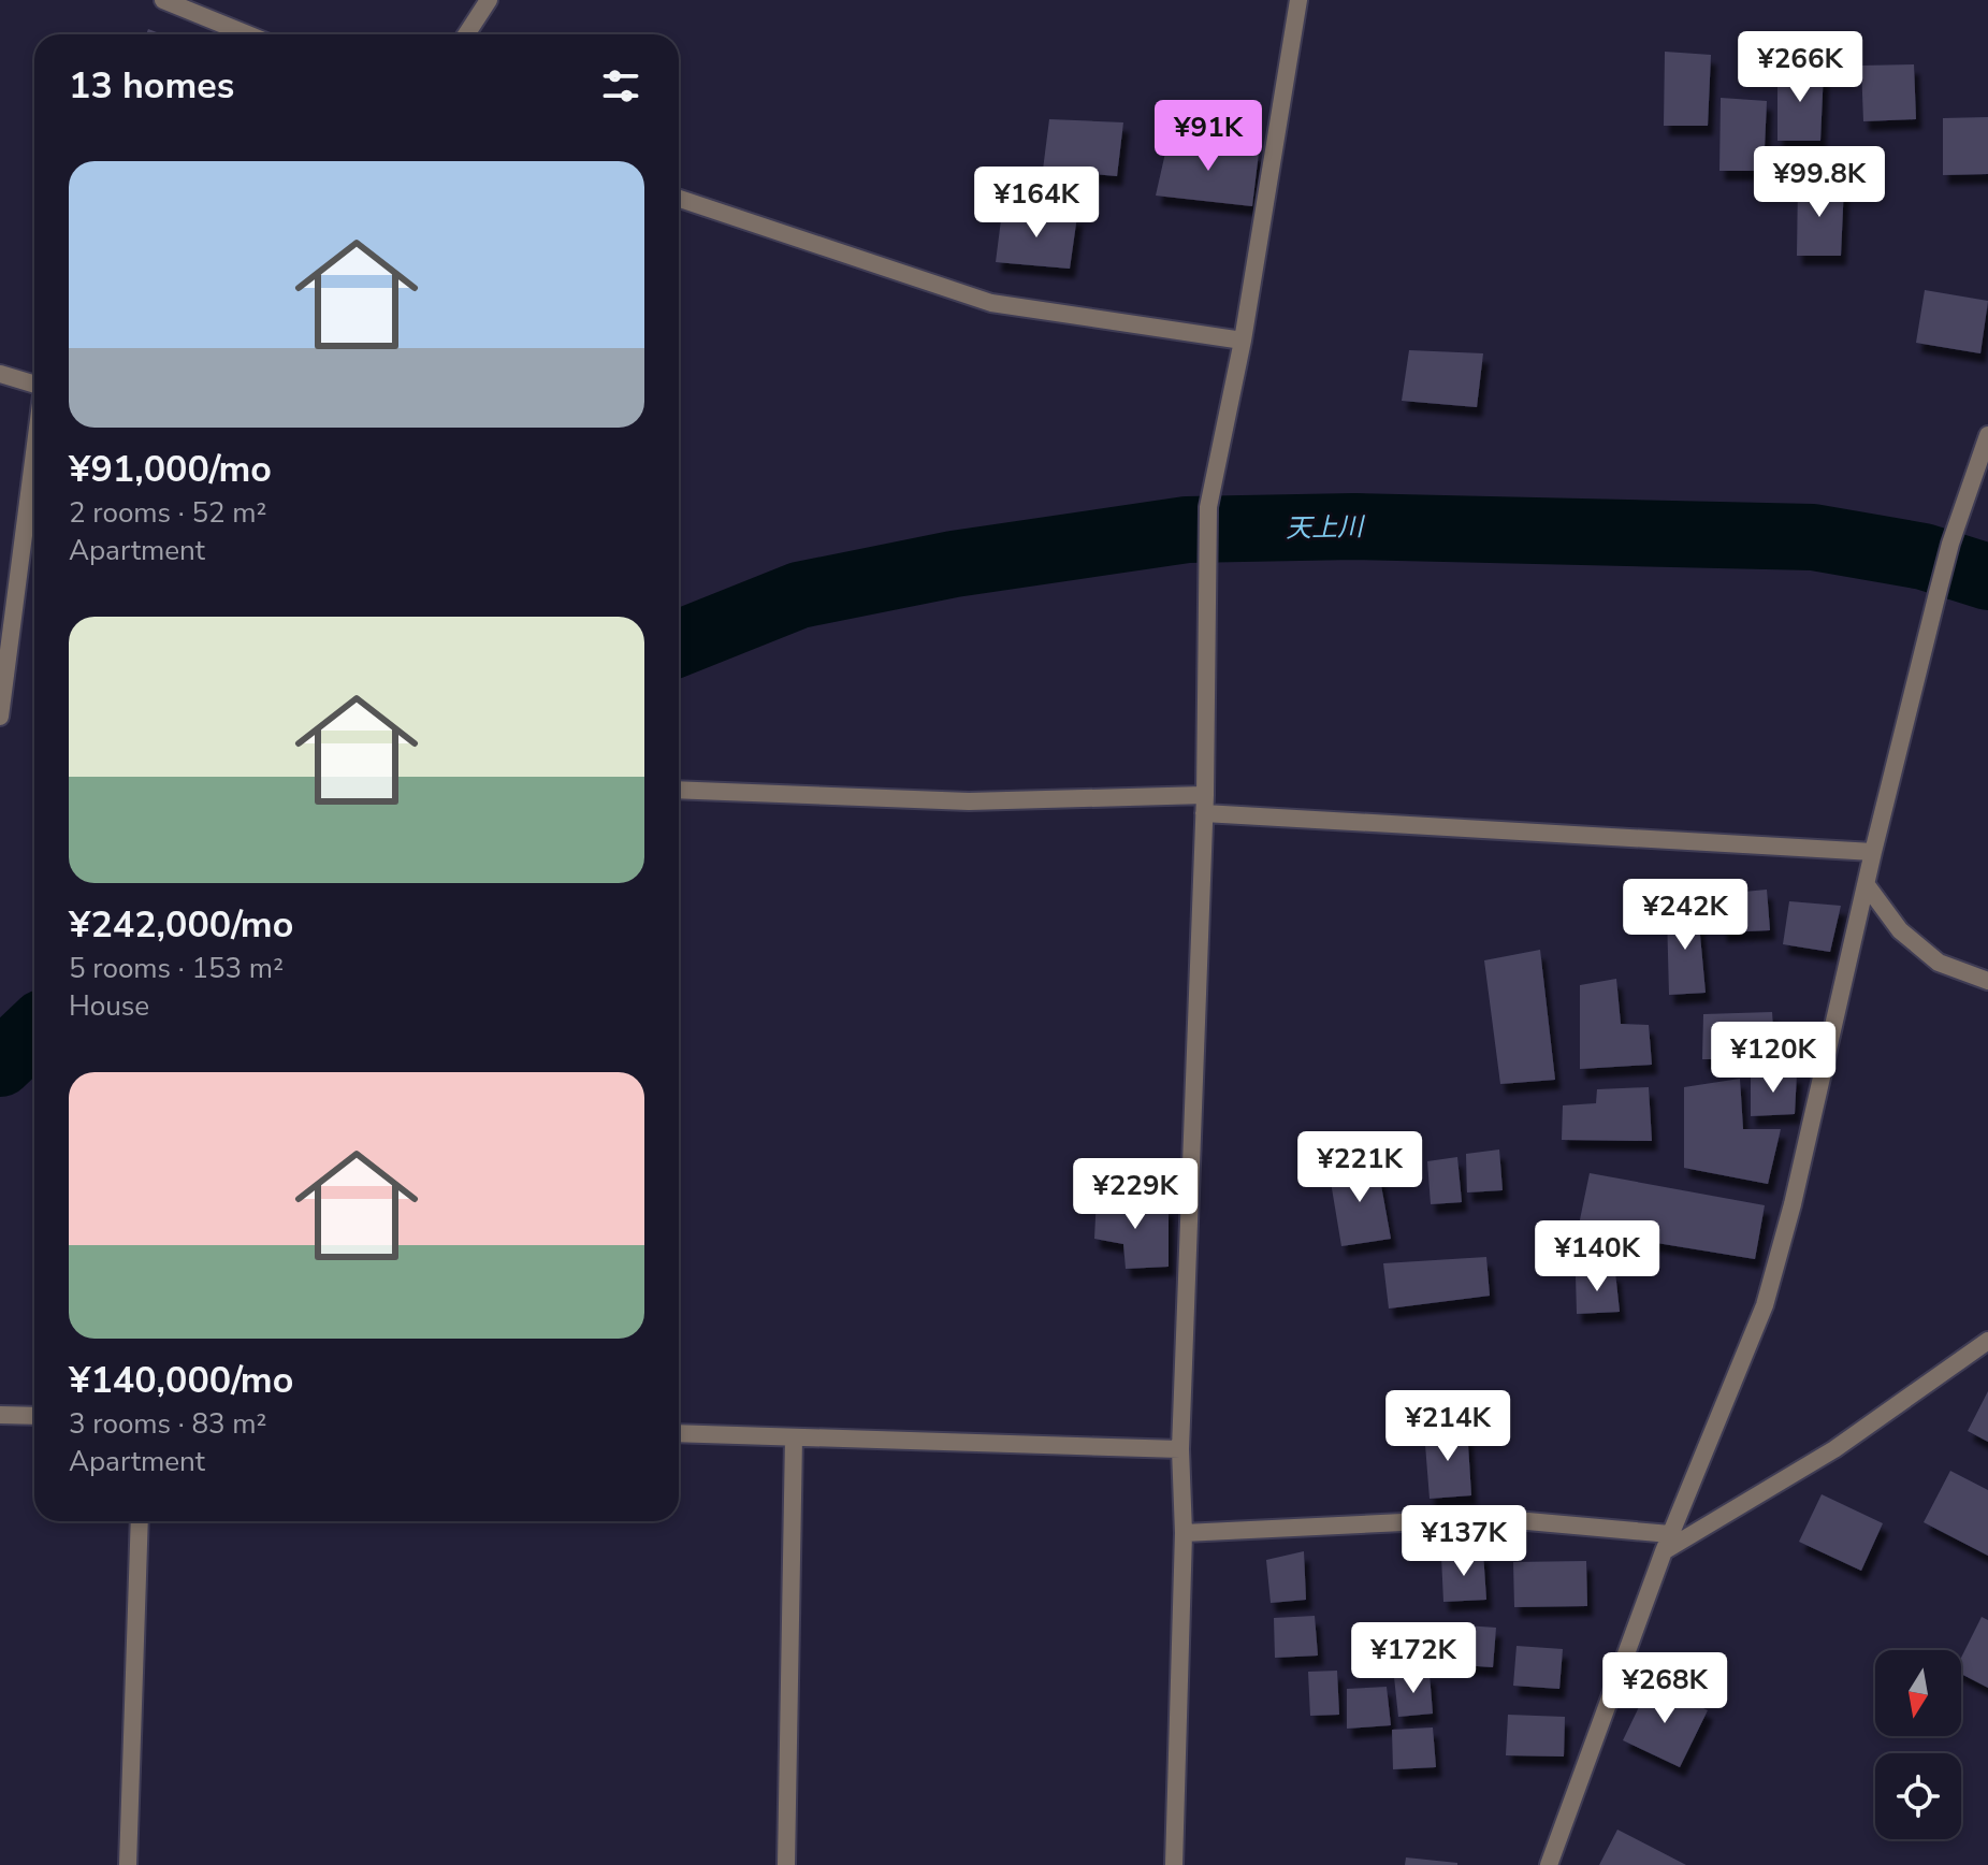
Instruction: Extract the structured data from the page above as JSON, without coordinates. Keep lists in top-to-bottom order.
{
  "water": ["天上川"],
  "north": "bottom",
  "page": {
    "price": [
      "¥266K",
      "¥91K",
      "¥99.8K",
      "¥164K",
      "¥242K",
      "¥120K",
      "¥221K",
      "¥229K",
      "¥140K",
      "¥214K",
      "¥137K",
      "¥172K",
      "¥268K"
    ],
    "heading": "13 homes",
    "list": [
      {
        "name": "¥91,000/mo",
        "note": "2 rooms · 52 m² · Apartment"
      },
      {
        "name": "¥242,000/mo",
        "note": "5 rooms · 153 m² · House"
      },
      {
        "name": "¥140,000/mo",
        "note": "3 rooms · 83 m² · Apartment"
      }
    ]
  }
}
